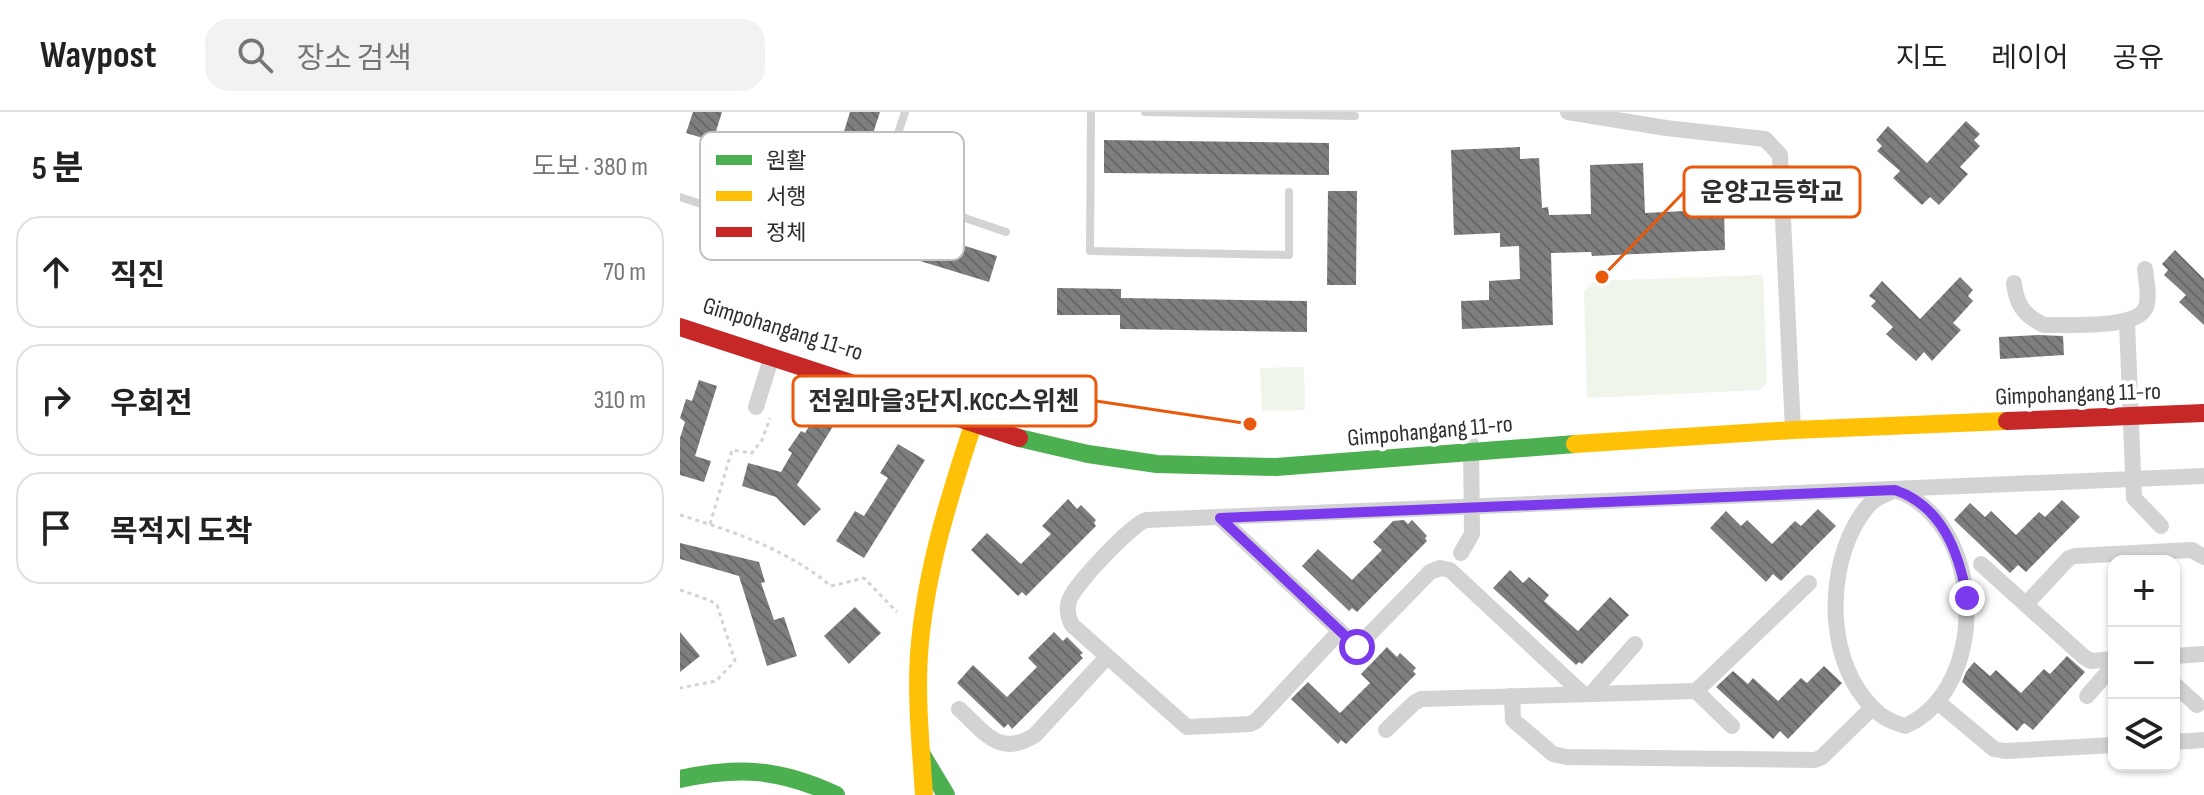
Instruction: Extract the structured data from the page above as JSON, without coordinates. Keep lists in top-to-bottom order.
{
  "streets": {
    "street": ["Gimpohangang 11-ro"]
  },
  "places": ["운양고등학교", "전원마을3단지.KCC스위첸"],
  "legend": ["원활", "서행", "정체"],
  "page": {
    "header": "Waypost",
    "search": "장소 검색",
    "nav": ["지도", "레이어", "공유"],
    "heading": ["5 분", "도보 · 380 m"],
    "list": [
      ["직진", "70 m"],
      ["우회전", "310 m"],
      "목적지 도착"
    ],
    "map_buttons": ["+", "−"]
  }
}
